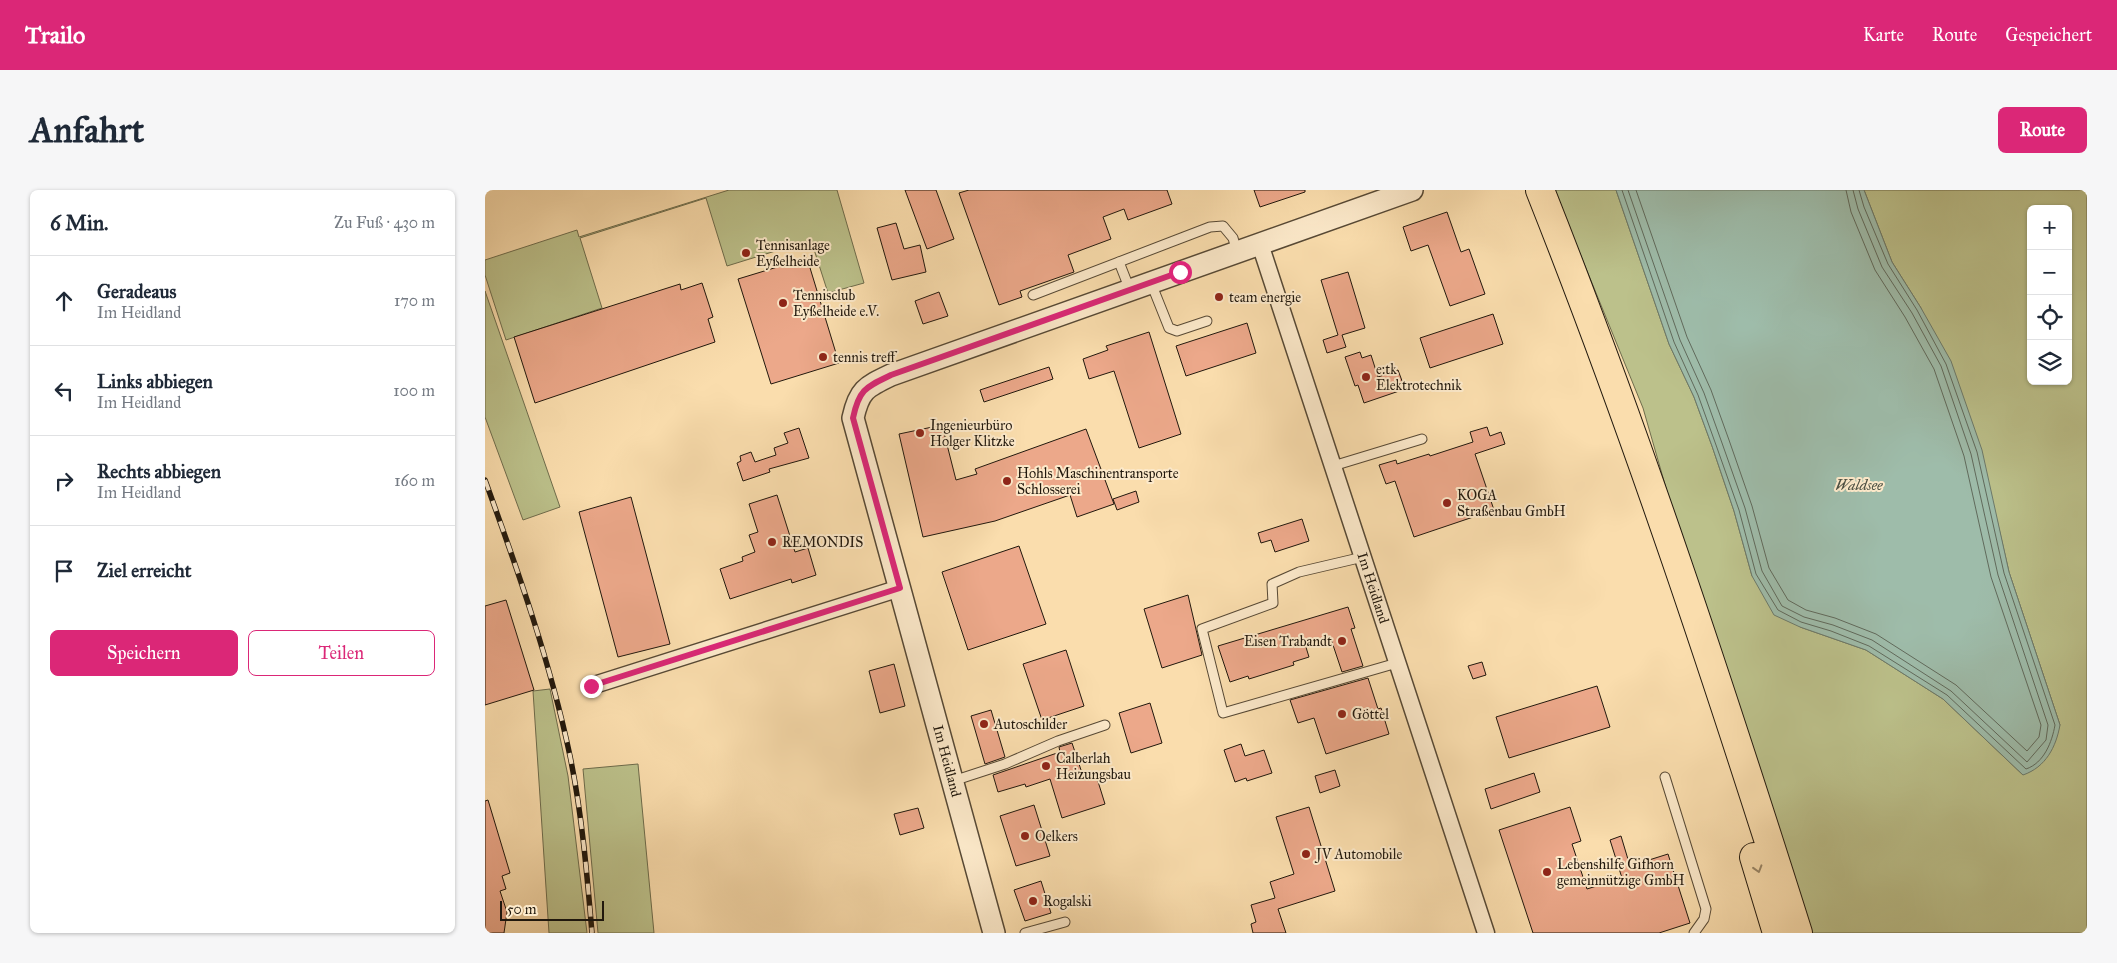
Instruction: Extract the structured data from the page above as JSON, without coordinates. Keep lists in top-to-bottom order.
{
  "streets": {
    "street": ["Im Heidland"]
  },
  "water": ["Waldsee"],
  "places": [
    "Tennisanlage Eyßelheide",
    "team energie",
    "Tennisclub Eyßelheide e.V.",
    "tennis treff",
    "e:tk Elektrotechnik",
    "Ingenieurbüro Holger Klitzke",
    "Hohls Maschinentransporte Schlosserei",
    "KOGA Straßenbau GmbH",
    "REMONDIS",
    "Eisen Trabandt",
    "Göttel",
    "Autoschilder",
    "Calberlah Heizungsbau",
    "Oelkers",
    "JV Automobile",
    "Lebenshilfe Gifhorn gemeinnützige GmbH",
    "Rogalski"
  ],
  "scale_bar": "50 m",
  "page": {
    "header": "Trailo",
    "nav": ["Karte", "Route", "Gespeichert"],
    "buttons": [
      "Route",
      ["Speichern", "Teilen"]
    ],
    "title": "Anfahrt",
    "heading": ["6 Min.", "Zu Fuß · 430 m"],
    "map_buttons": ["+", "−"],
    "list": [
      ["Geradeaus", "Im Heidland", "170 m"],
      ["Links abbiegen", "Im Heidland", "100 m"],
      ["Rechts abbiegen", "Im Heidland", "160 m"],
      "Ziel erreicht"
    ],
    "scale": "50 m"
  }
}
